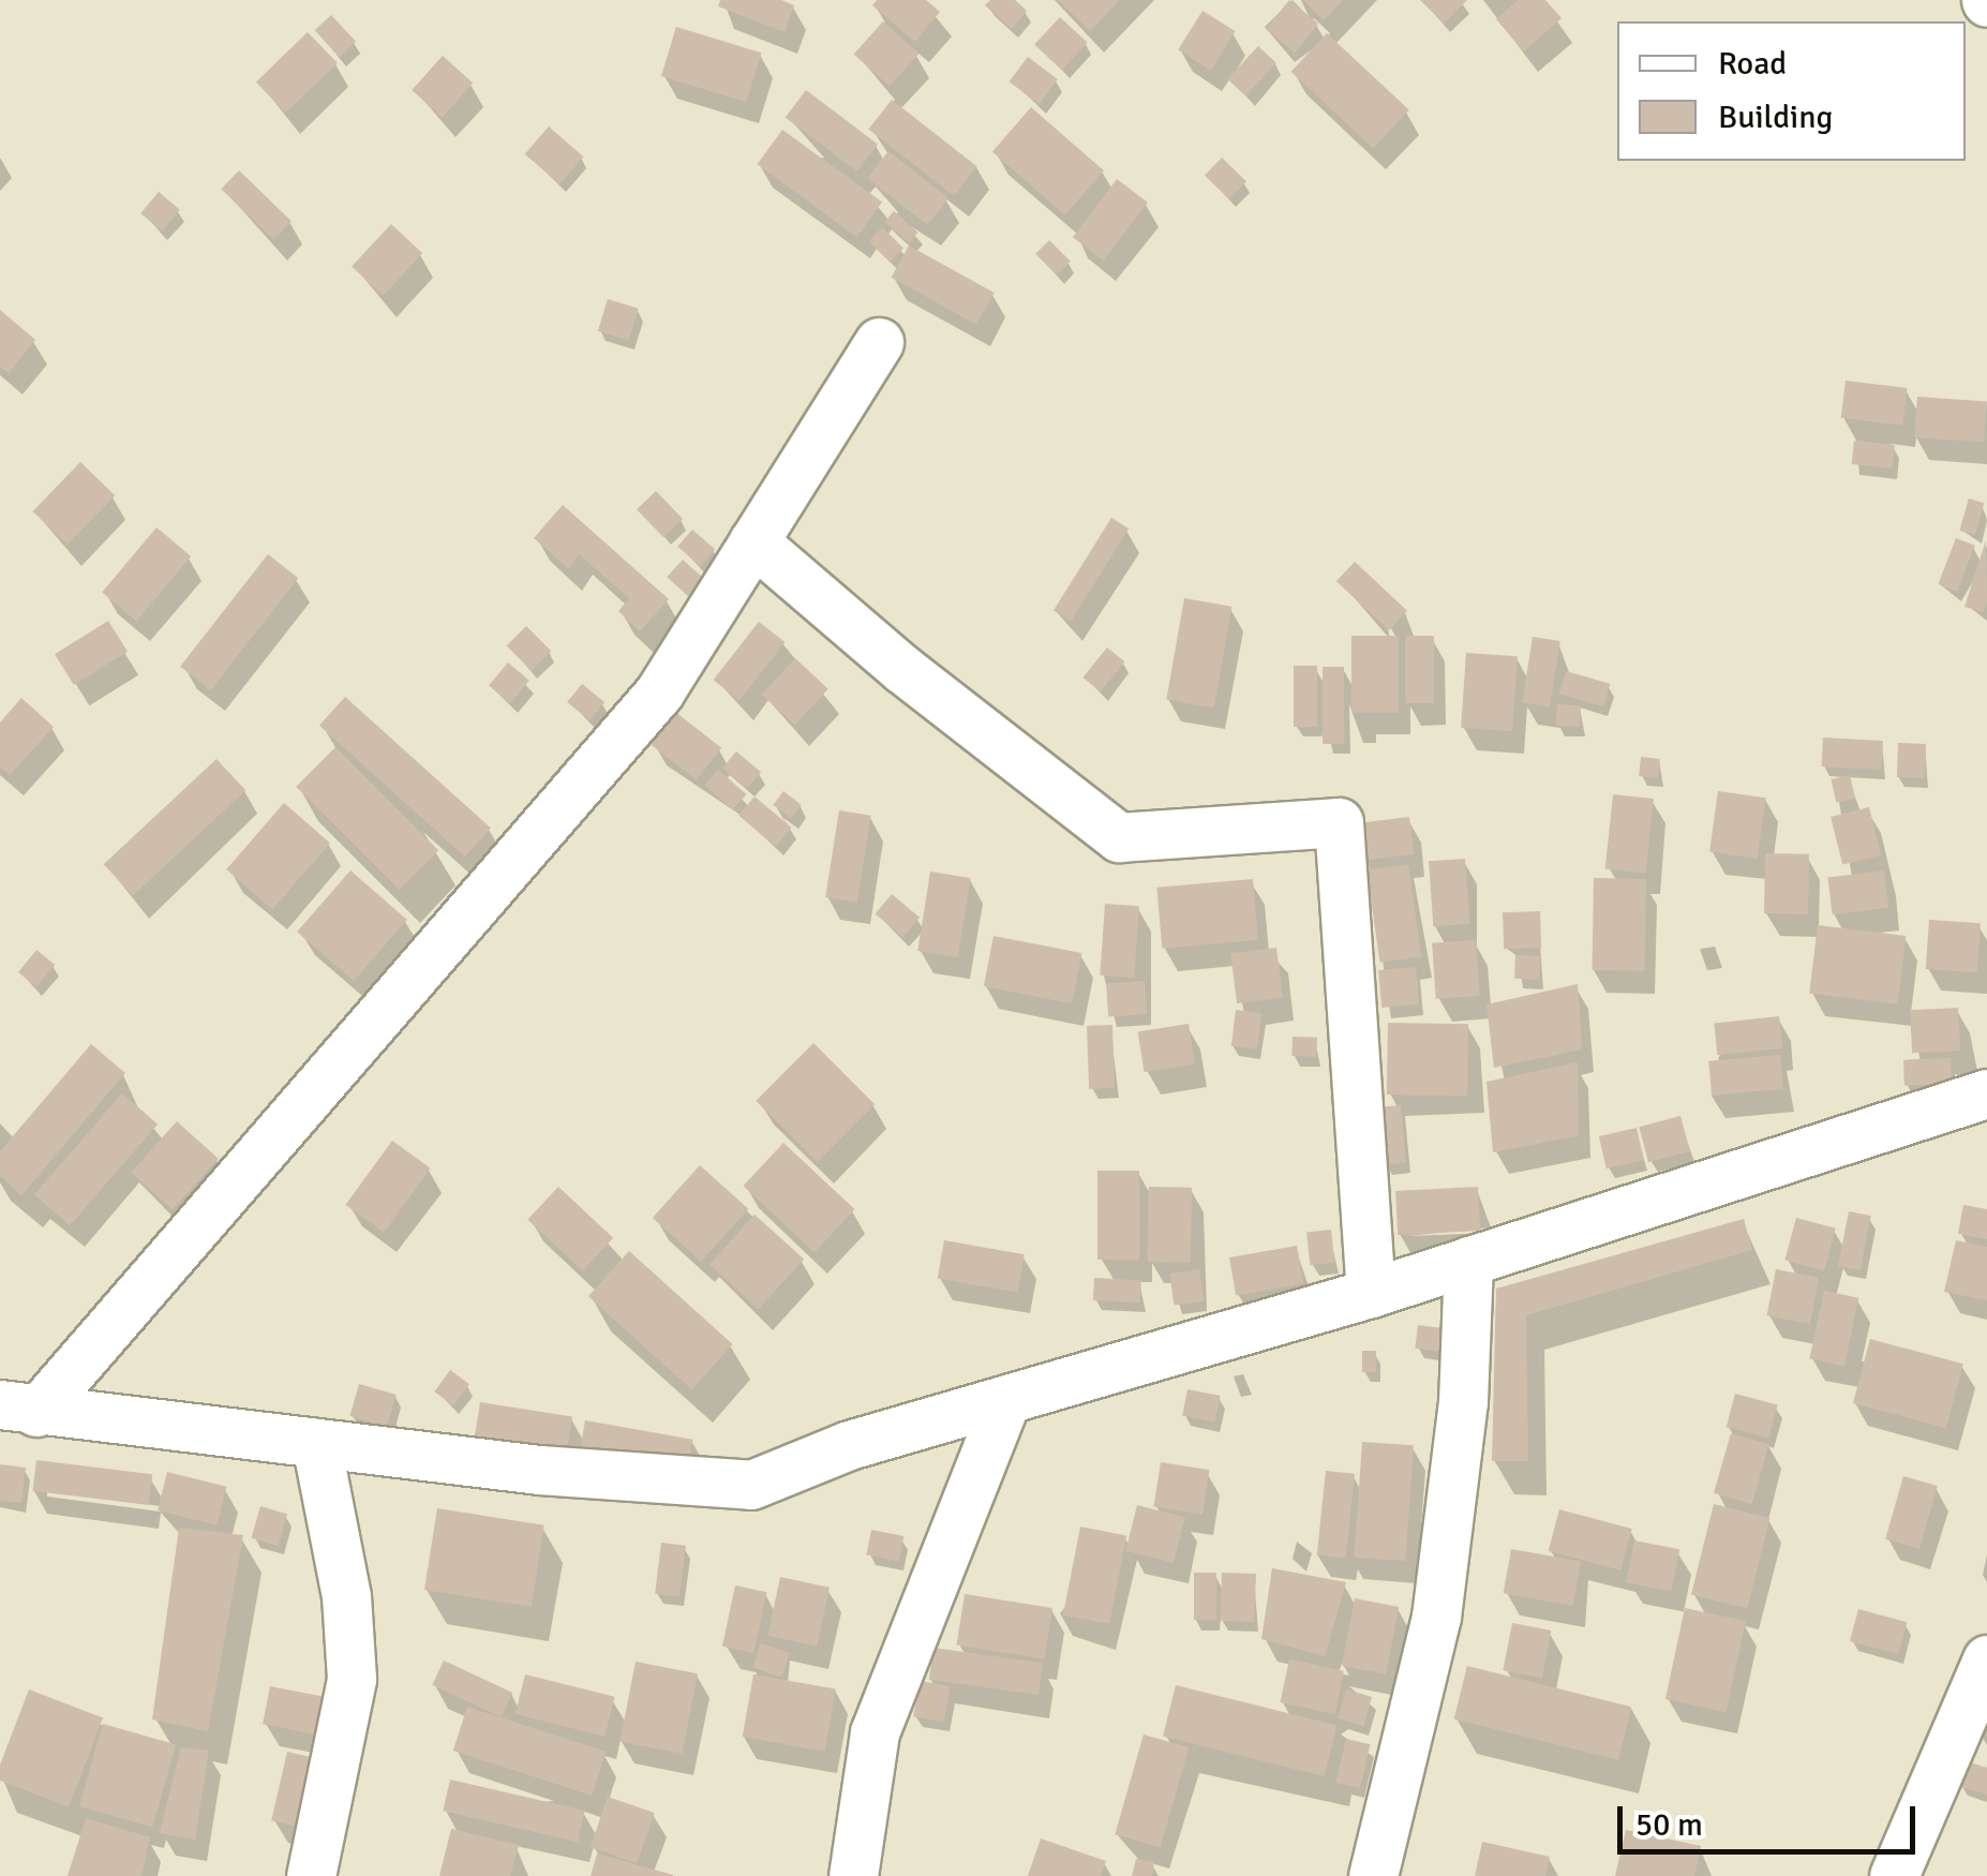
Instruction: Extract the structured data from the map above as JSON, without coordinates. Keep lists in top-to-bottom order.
{
  "legend": ["Road", "Building"],
  "scale_bar": "50 m"
}
